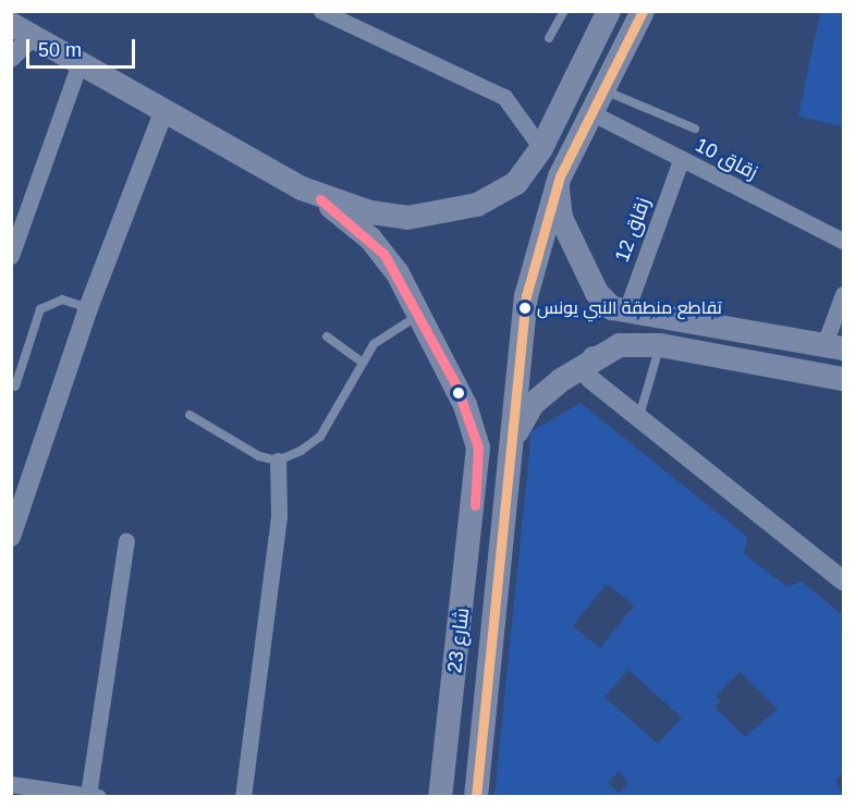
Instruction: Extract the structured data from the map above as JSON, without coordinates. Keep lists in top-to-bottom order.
{
  "streets": {
    "main road": ["شارع 23"],
    "street": ["زقاق 10", "زقاق 12"]
  },
  "crossings": [
    ["زقاق 10", "زقاق 12"]
  ],
  "places": ["تقاطع منطقة النبي يونس"],
  "scale_bar": "50 m"
}
